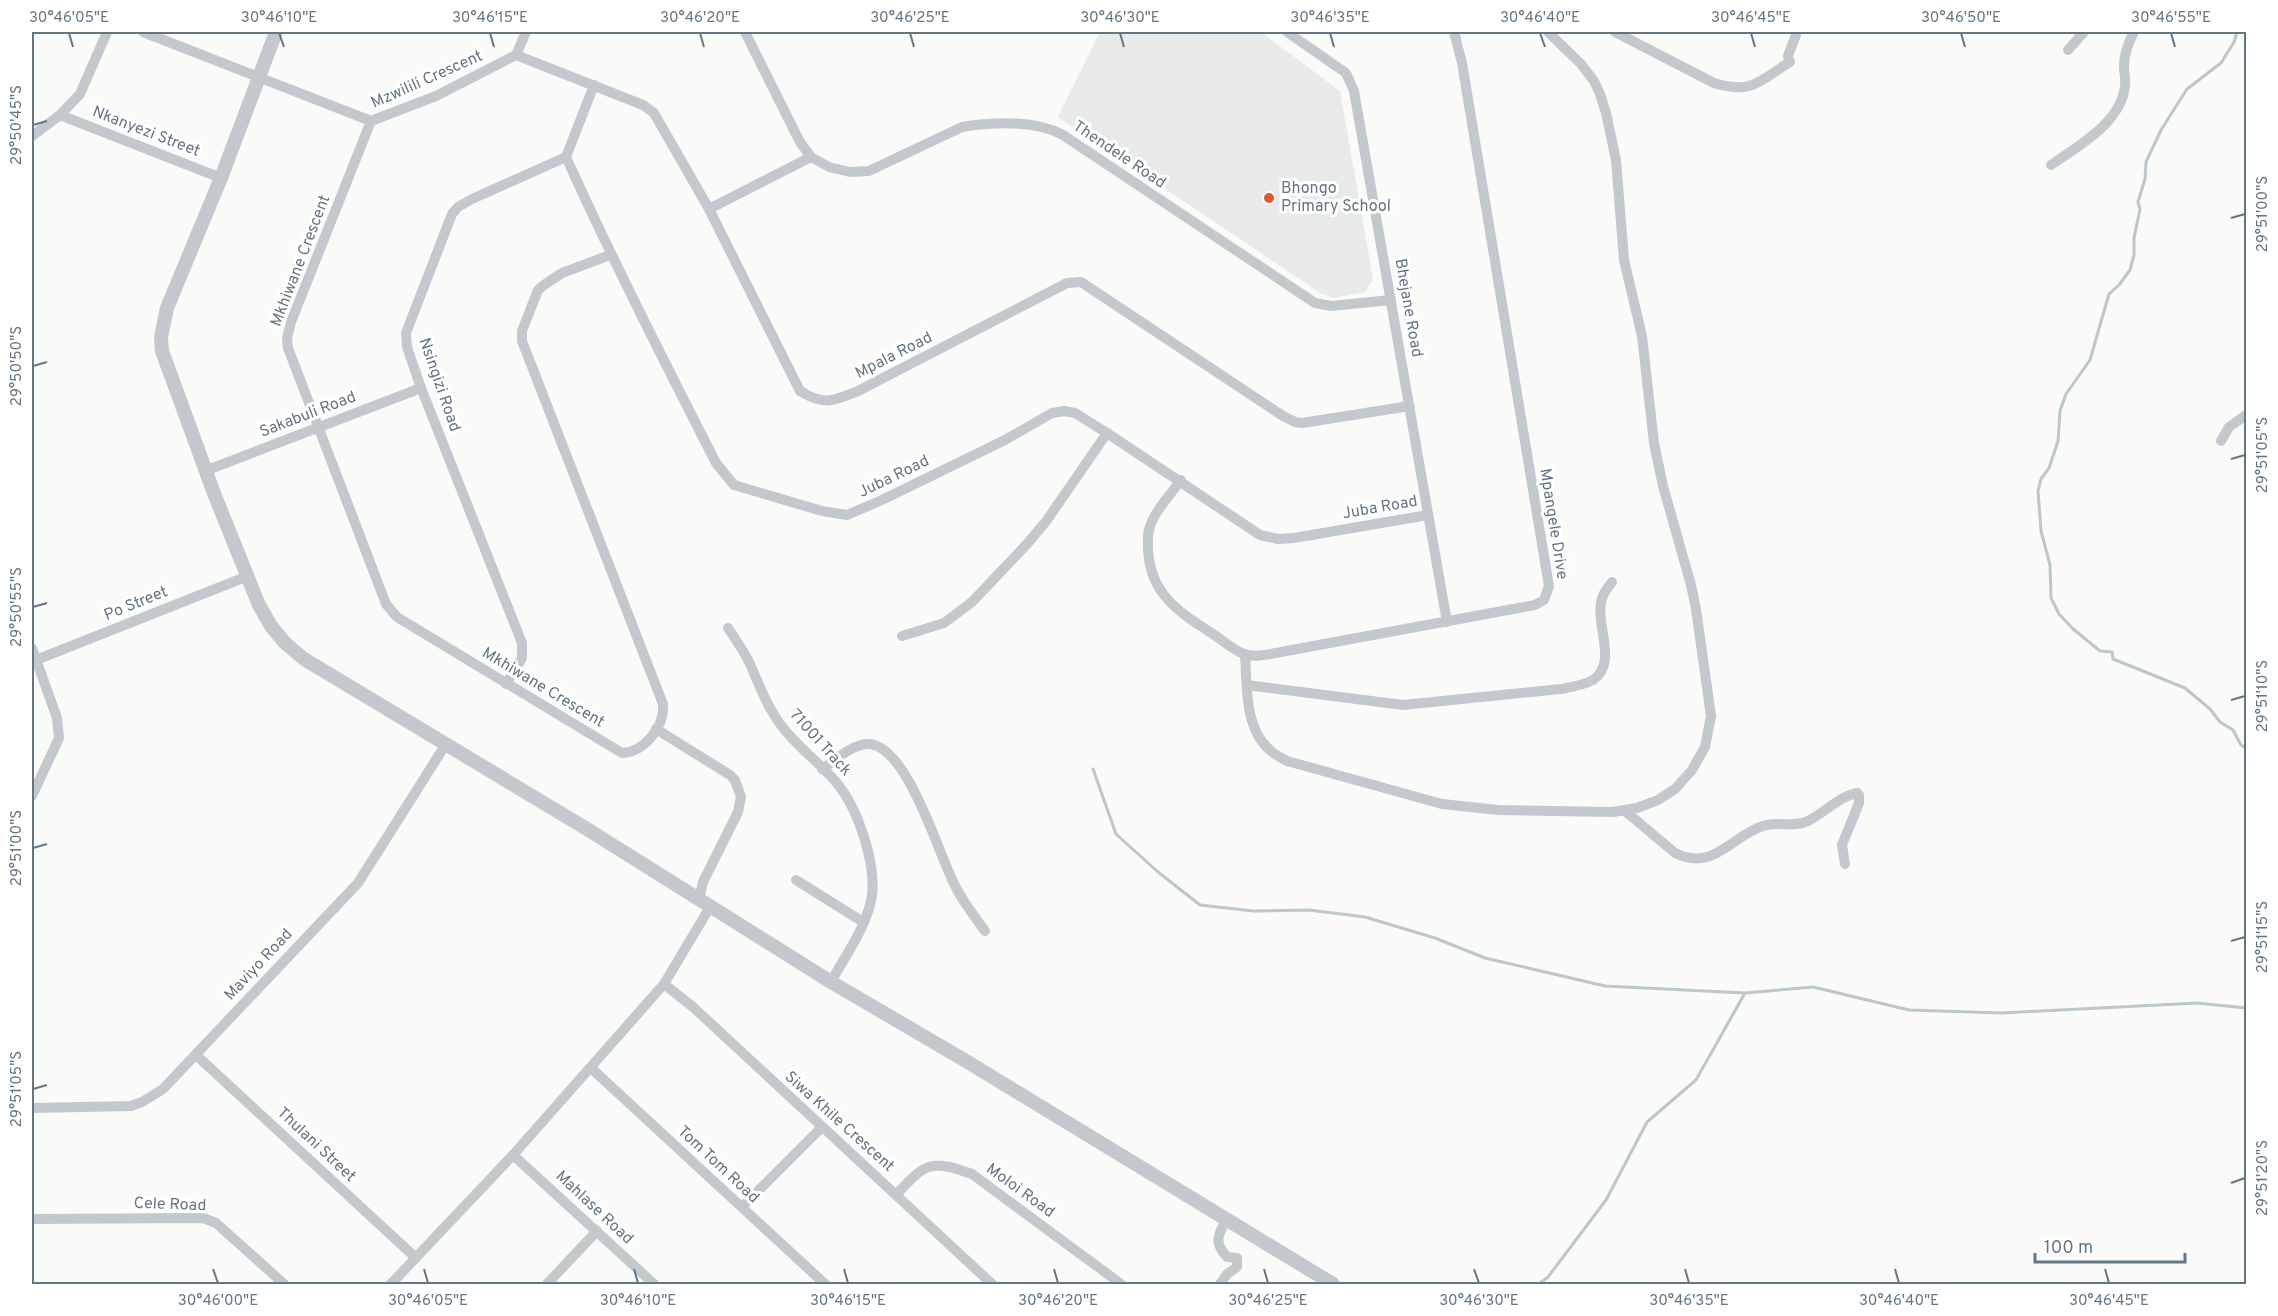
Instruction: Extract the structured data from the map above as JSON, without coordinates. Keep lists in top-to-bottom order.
{
  "streets": {
    "street": [
      "Mzwilili Crescent",
      "Nkanyezi Street",
      "Thendele Road",
      "Mkhiwane Crescent",
      "Bhejane Road",
      "Mpala Road",
      "Nsingizi Road",
      "Sakabuli Road",
      "Juba Road",
      "Mpangele Drive",
      "Po Street",
      "71001 Track",
      "Maviyo Road",
      "Siwa Khile Crescent",
      "Thulani Street",
      "Tom Tom Road",
      "Moloi Road",
      "Cele Road",
      "Mahlase Road"
    ]
  },
  "crossings": [
    ["Mzwilili Crescent", "Mkhiwane Crescent"],
    ["Mzwilili Crescent", "Mpala Road"],
    ["Thendele Road", "Bhejane Road"],
    ["Mkhiwane Crescent", "Nsingizi Road"],
    ["Mkhiwane Crescent", "Sakabuli Road"],
    ["Bhejane Road", "Mpala Road"],
    ["Bhejane Road", "Juba Road"],
    ["Bhejane Road", "Mpangele Drive"],
    ["Nsingizi Road", "Sakabuli Road"],
    ["Nsingizi Road", "Juba Road"],
    ["Maviyo Road", "Thulani Street"],
    ["Siwa Khile Crescent", "Moloi Road"]
  ],
  "places": ["Bhongo Primary School"],
  "scale_bar": "100 m",
  "coordinates": [
    "30°46'05\"E",
    "30°46'10\"E",
    "30°46'15\"E",
    "30°46'20\"E",
    "30°46'25\"E",
    "30°46'30\"E",
    "30°46'35\"E",
    "30°46'40\"E",
    "30°46'45\"E",
    "30°46'50\"E",
    "30°46'55\"E",
    "29°50'45\"S",
    "29°51'00\"S",
    "29°50'50\"S",
    "29°51'05\"S",
    "29°50'55\"S",
    "29°51'10\"S",
    "29°51'15\"S",
    "29°51'20\"S",
    "30°46'00\"E"
  ]
}
